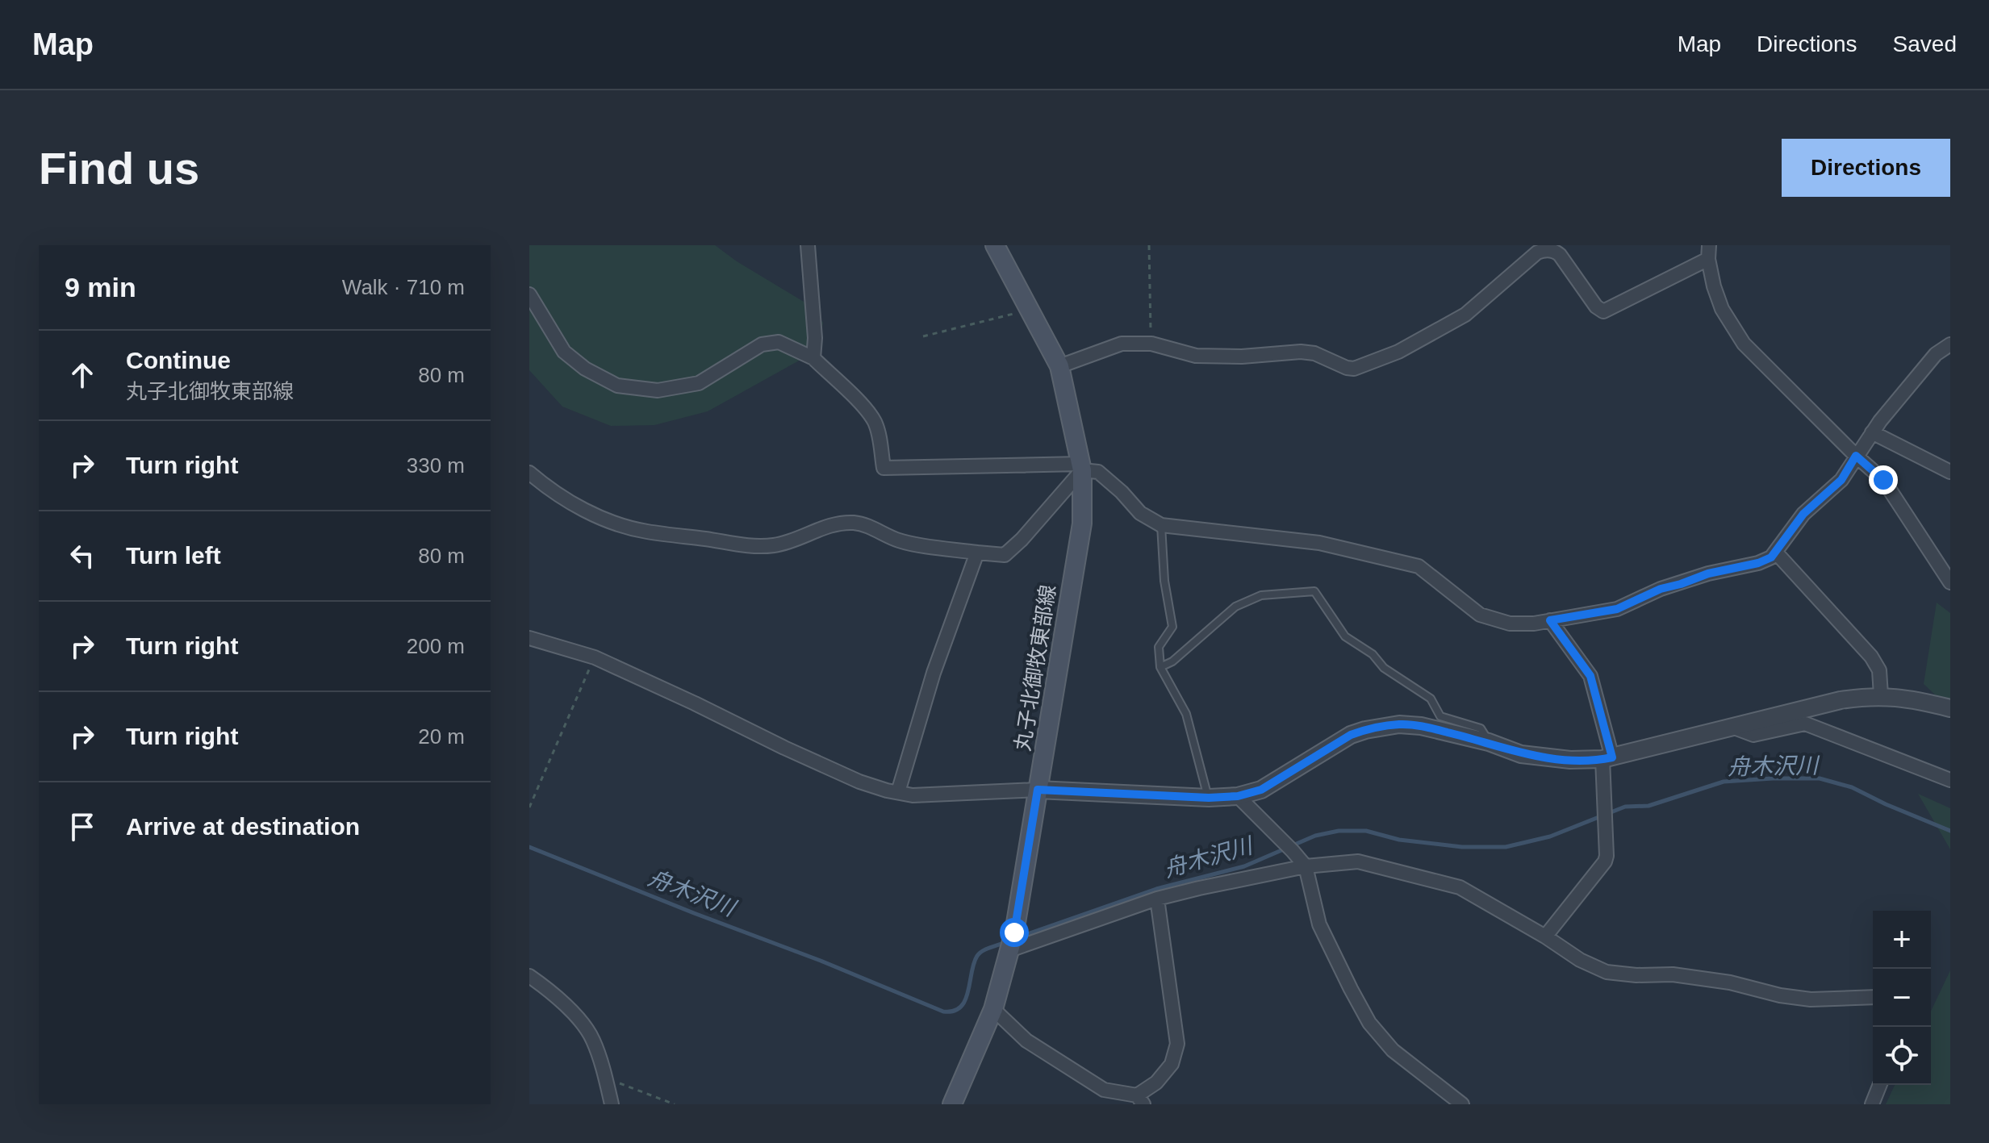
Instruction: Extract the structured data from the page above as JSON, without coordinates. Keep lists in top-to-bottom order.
{
  "streets": {
    "main road": ["丸子北御牧東部線"]
  },
  "water": ["舟木沢川"],
  "page": {
    "header": "Map",
    "nav": ["Map", "Directions", "Saved"],
    "buttons": "Directions",
    "title": "Find us",
    "heading": ["9 min", "Walk · 710 m"],
    "list": [
      ["Continue", "丸子北御牧東部線", "80 m"],
      ["Turn right", "330 m"],
      ["Turn left", "80 m"],
      ["Turn right", "200 m"],
      ["Turn right", "20 m"],
      "Arrive at destination"
    ],
    "map_buttons": ["+", "−"]
  }
}
